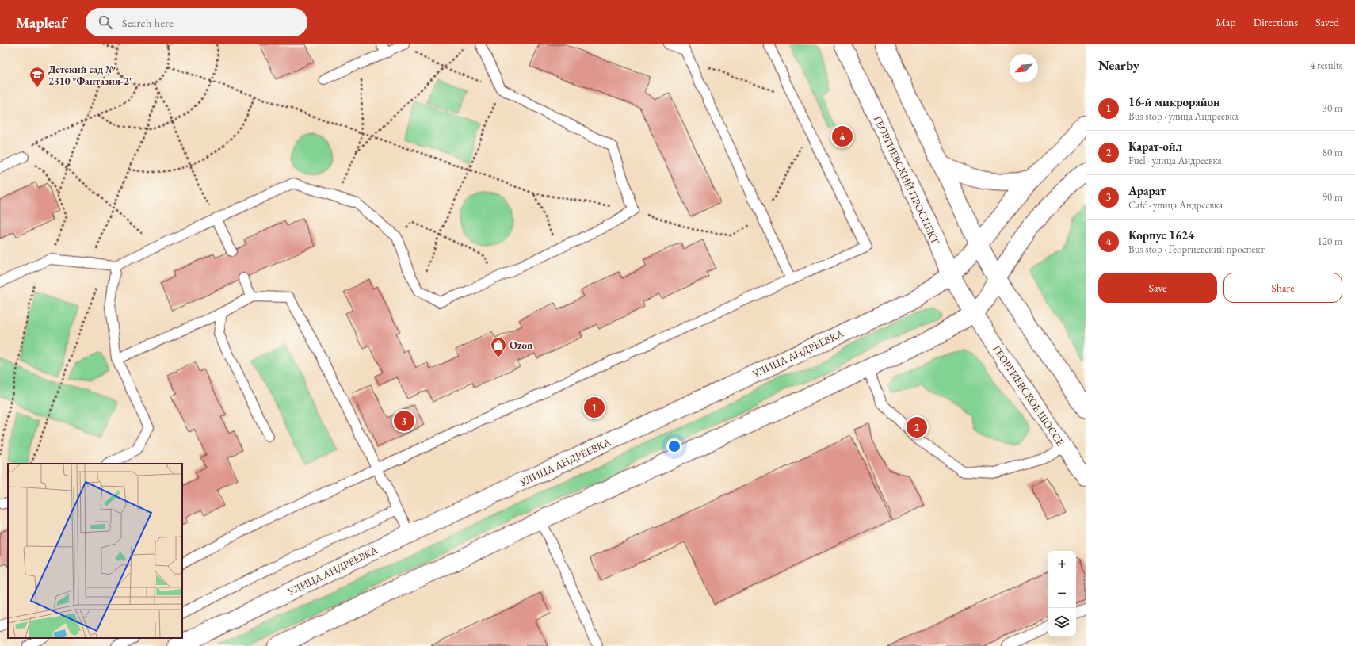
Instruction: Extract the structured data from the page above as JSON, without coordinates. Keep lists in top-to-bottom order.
{
  "streets": {
    "main road": ["ГЕОРГИЕВСКИЙ ПРОСПЕКТ", "УЛИЦА АНДРЕЕВКА", "ГЕОРГИЕВСКОЕ ШОССЕ"]
  },
  "crossings": [
    ["ГЕОРГИЕВСКИЙ ПРОСПЕКТ", "УЛИЦА АНДРЕЕВКА"],
    ["ГЕОРГИЕВСКИЙ ПРОСПЕКТ", "ГЕОРГИЕВСКОЕ ШОССЕ"]
  ],
  "places": {
    "school or university": ["Детский сад № 2310 \"Фантазия-2\""],
    "shop": ["Ozon"]
  },
  "north": "bottom left",
  "page": {
    "header": "Mapleaf",
    "search": "Search here",
    "nav": ["Map", "Directions", "Saved"],
    "heading": ["Nearby", "4 results"],
    "list": [
      {
        "mark": "1",
        "name": "16-й микрорайон",
        "note": "Bus stop · улица Андреевка",
        "value": "30 m"
      },
      {
        "mark": "2",
        "name": "Карат-ойл",
        "note": "Fuel · улица Андреевка",
        "value": "80 m"
      },
      {
        "mark": "3",
        "name": "Арарат",
        "note": "Café · улица Андреевка",
        "value": "90 m"
      },
      {
        "mark": "4",
        "name": "Корпус 1624",
        "note": "Bus stop · Георгиевский проспект",
        "value": "120 m"
      }
    ],
    "pins": [
      "4",
      "1",
      "3",
      "2"
    ],
    "buttons": ["Save", "Share"],
    "map_buttons": ["+", "−"]
  }
}
